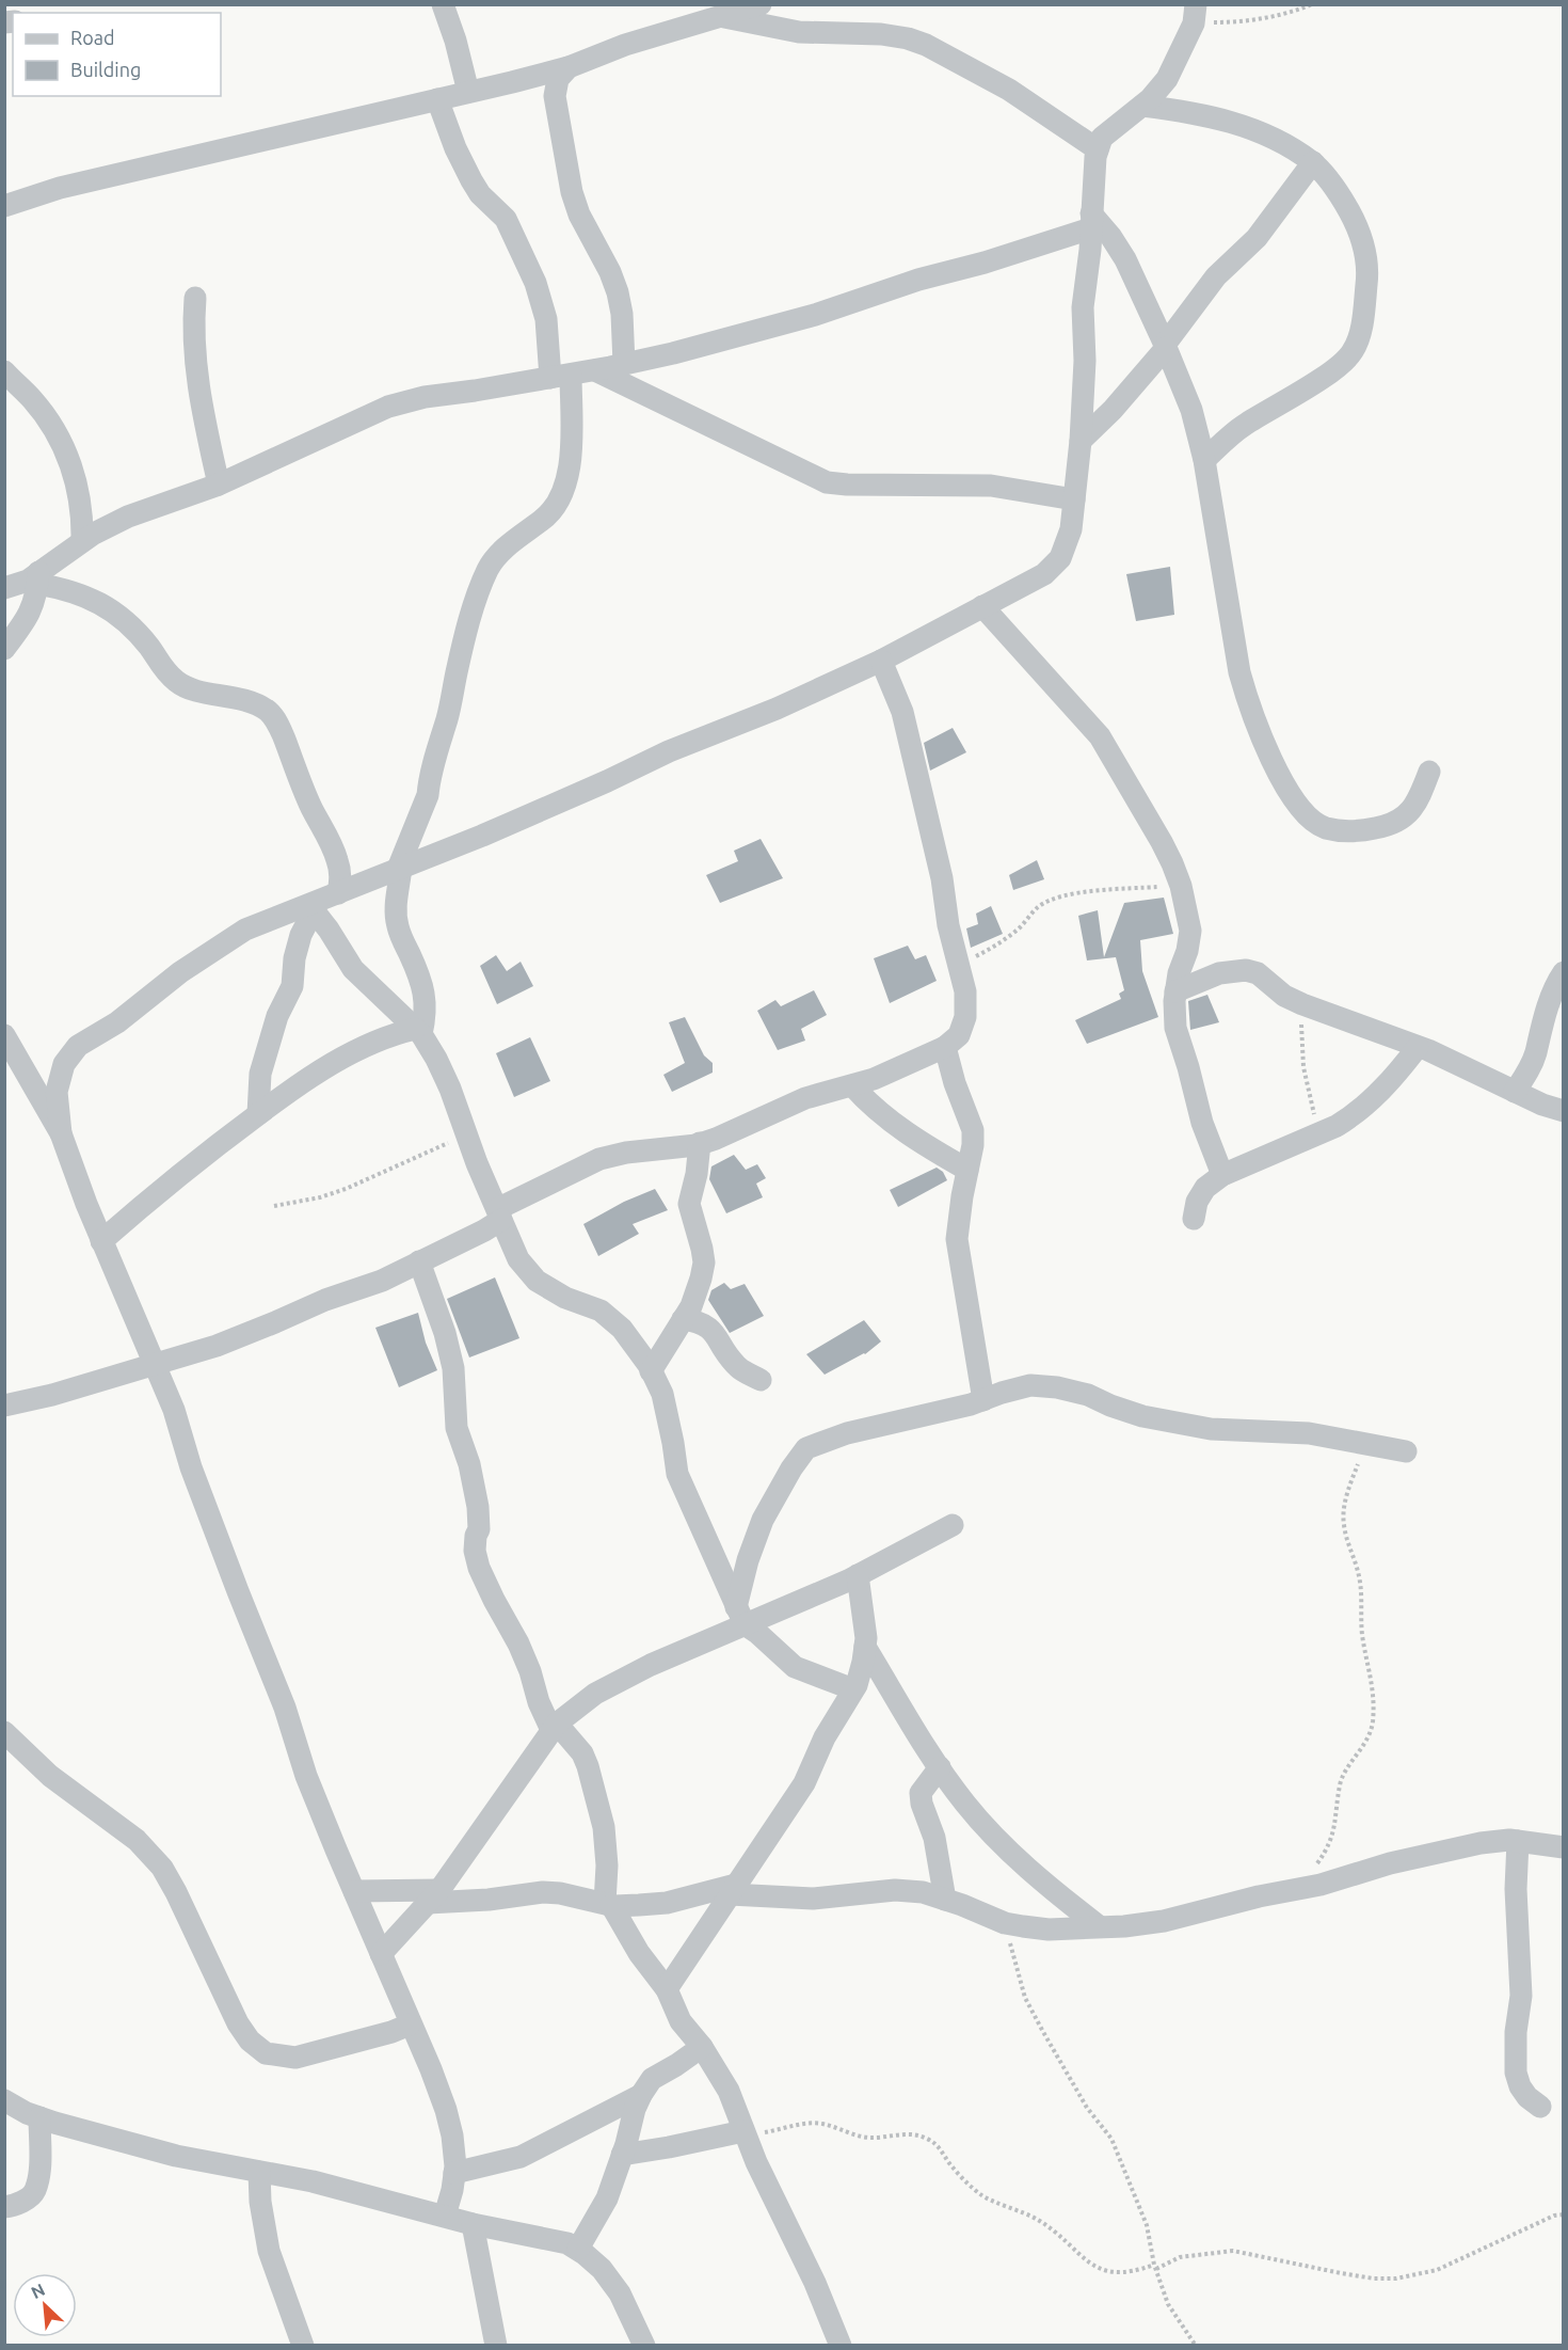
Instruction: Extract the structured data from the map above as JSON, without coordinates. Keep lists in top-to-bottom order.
{
  "legend": ["Road", "Building"],
  "north": "top left"
}
